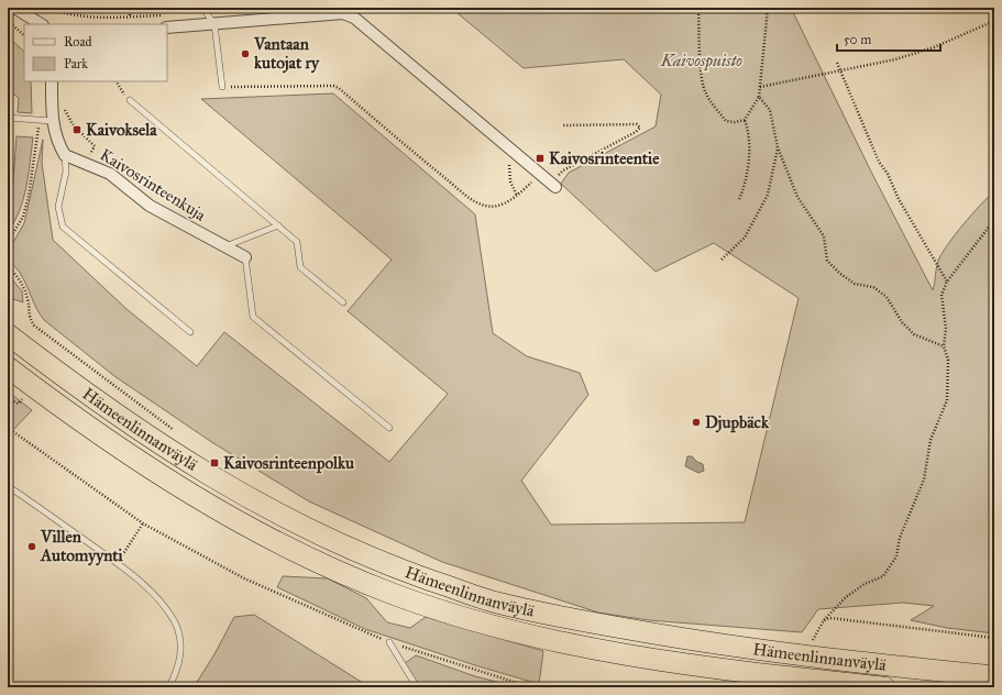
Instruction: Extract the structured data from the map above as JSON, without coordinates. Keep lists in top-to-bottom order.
{
  "streets": {
    "highway": ["Hämeenlinnanväylä"],
    "street": ["Kaivosrinteenkuja"]
  },
  "parks": ["Kaivospuisto"],
  "places": {
    "other": ["Vantaan kutojat ry", "Djupbäck", "Villen Automyynti"],
    "transit": ["Kaivoksela", "Kaivosrinteentie", "Kaivosrinteenpolku"]
  },
  "legend": ["Road", "Park"],
  "scale_bar": "50 m"
}
